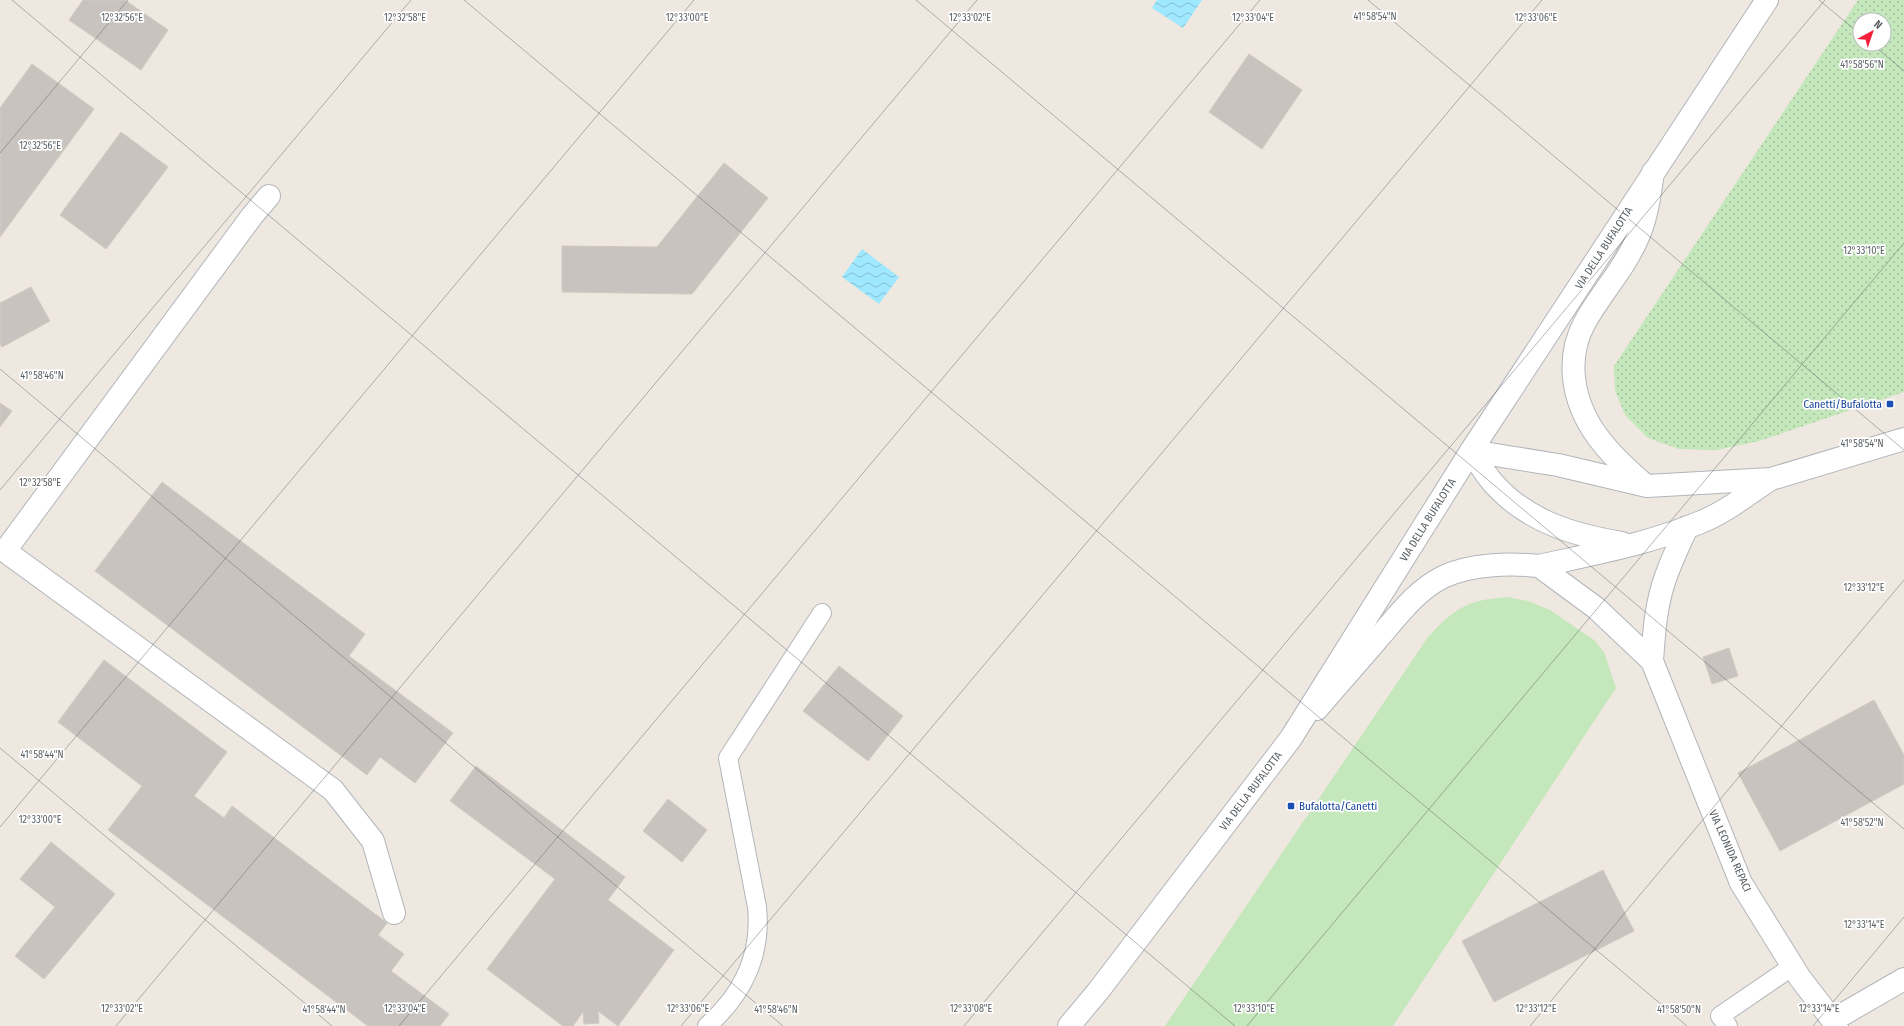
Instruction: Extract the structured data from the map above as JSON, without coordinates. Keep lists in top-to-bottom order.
{
  "streets": {
    "street": ["VIA DELLA BUFALOTTA", "VIA LEONIDA REPACI"]
  },
  "places": {
    "transit": ["Canetti/Bufalotta", "Bufalotta/Canetti"]
  },
  "north": "top right",
  "coordinates": [
    "41°58'54\"N",
    "12°32'56\"E",
    "12°32'58\"E",
    "12°33'00\"E",
    "12°33'02\"E",
    "12°33'04\"E",
    "12°33'06\"E",
    "41°58'56\"N",
    "12°33'10\"E",
    "41°58'46\"N",
    "12°33'12\"E",
    "41°58'44\"N",
    "41°58'52\"N",
    "12°33'14\"E",
    "12°33'08\"E",
    "41°58'50\"N"
  ]
}
